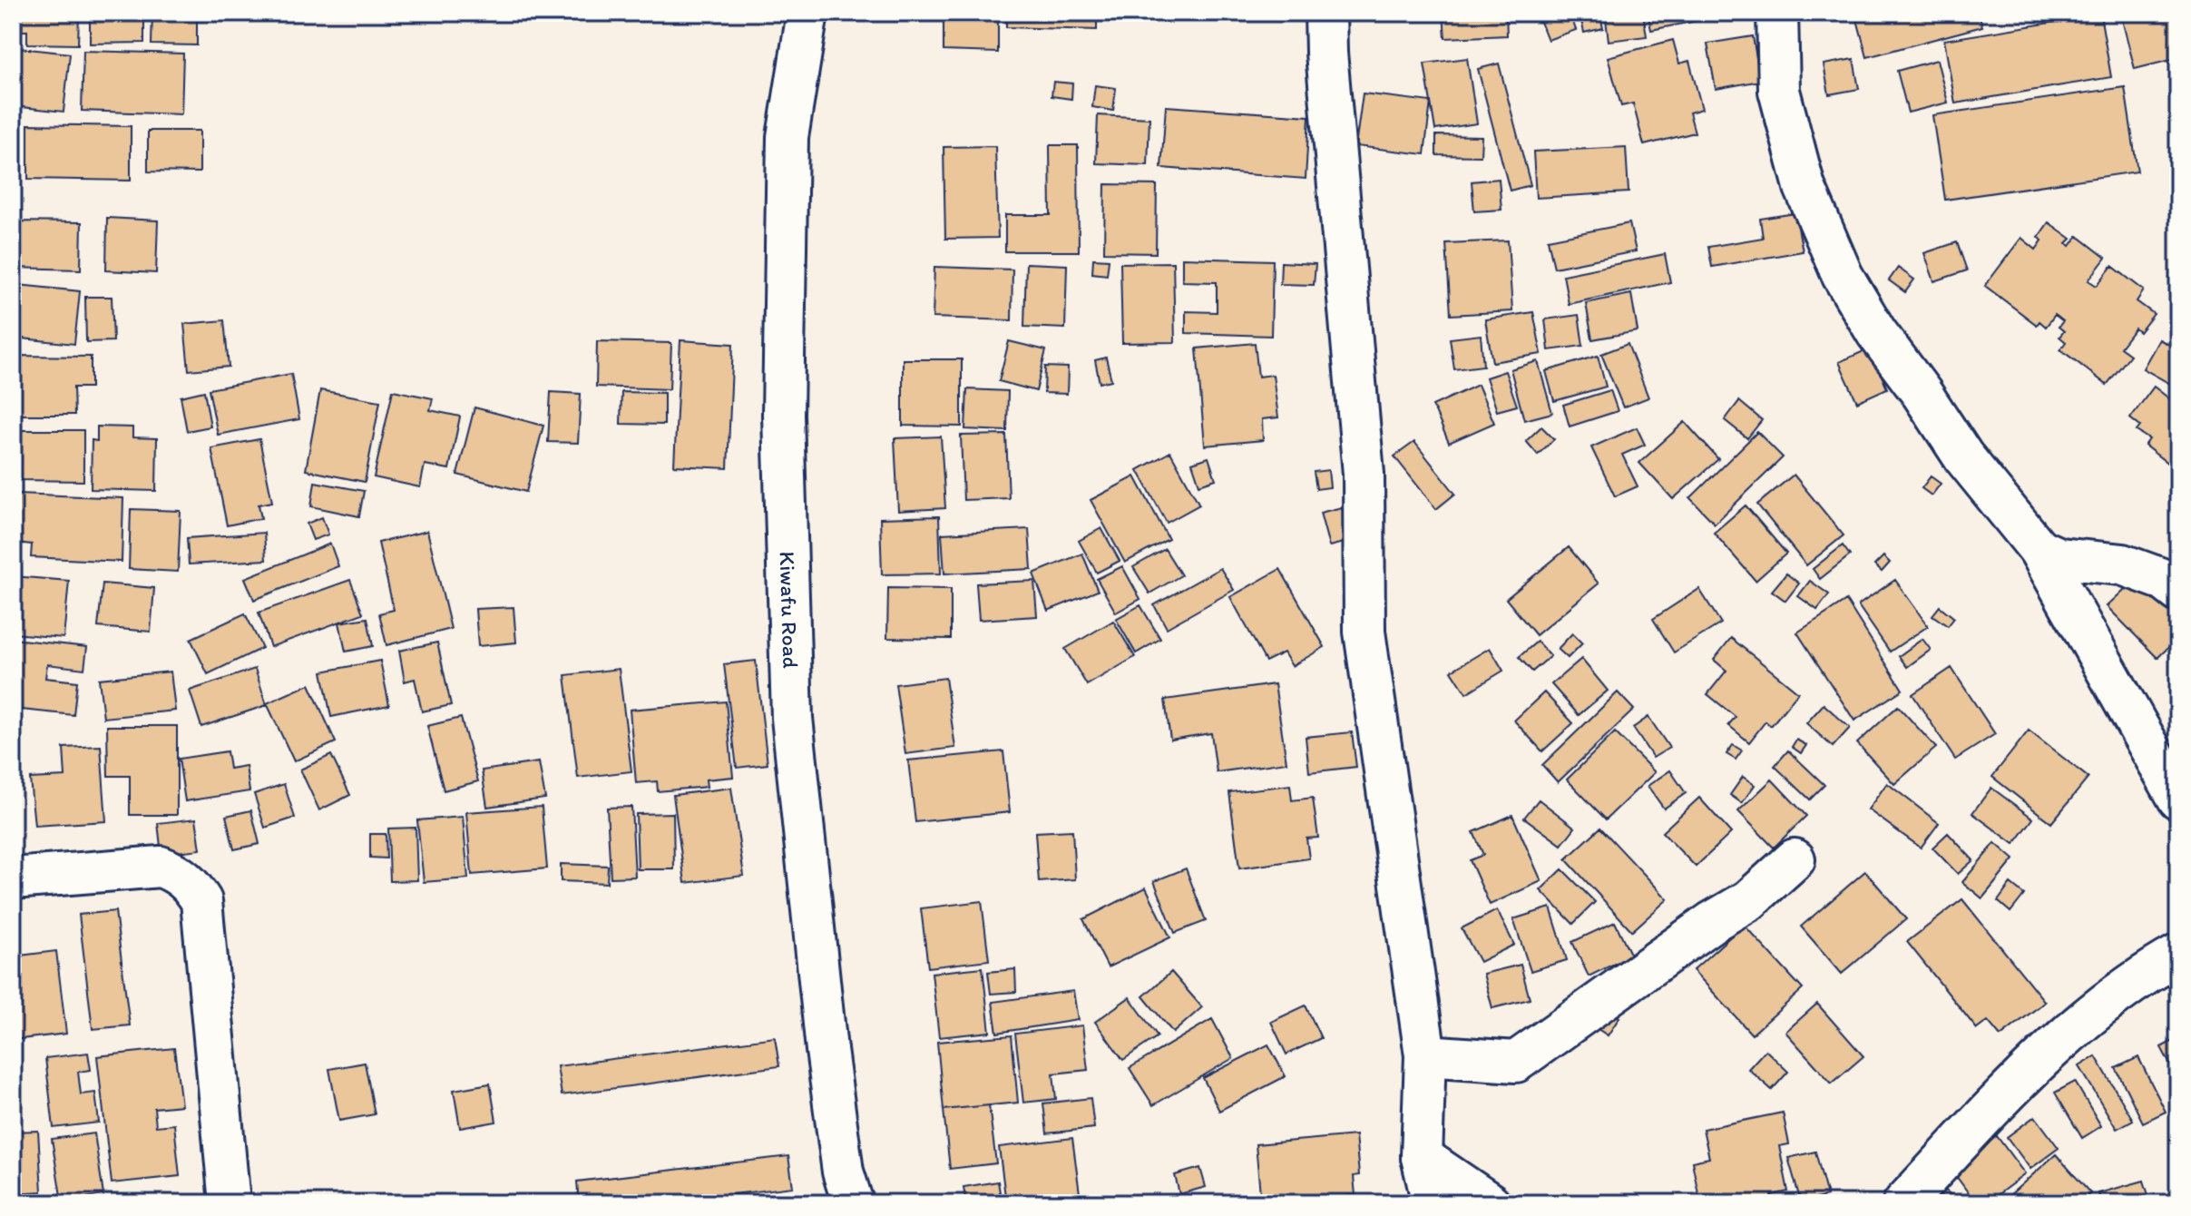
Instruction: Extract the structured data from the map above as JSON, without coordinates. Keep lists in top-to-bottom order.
{
  "streets": {
    "street": ["Kiwafu Road"]
  }
}
